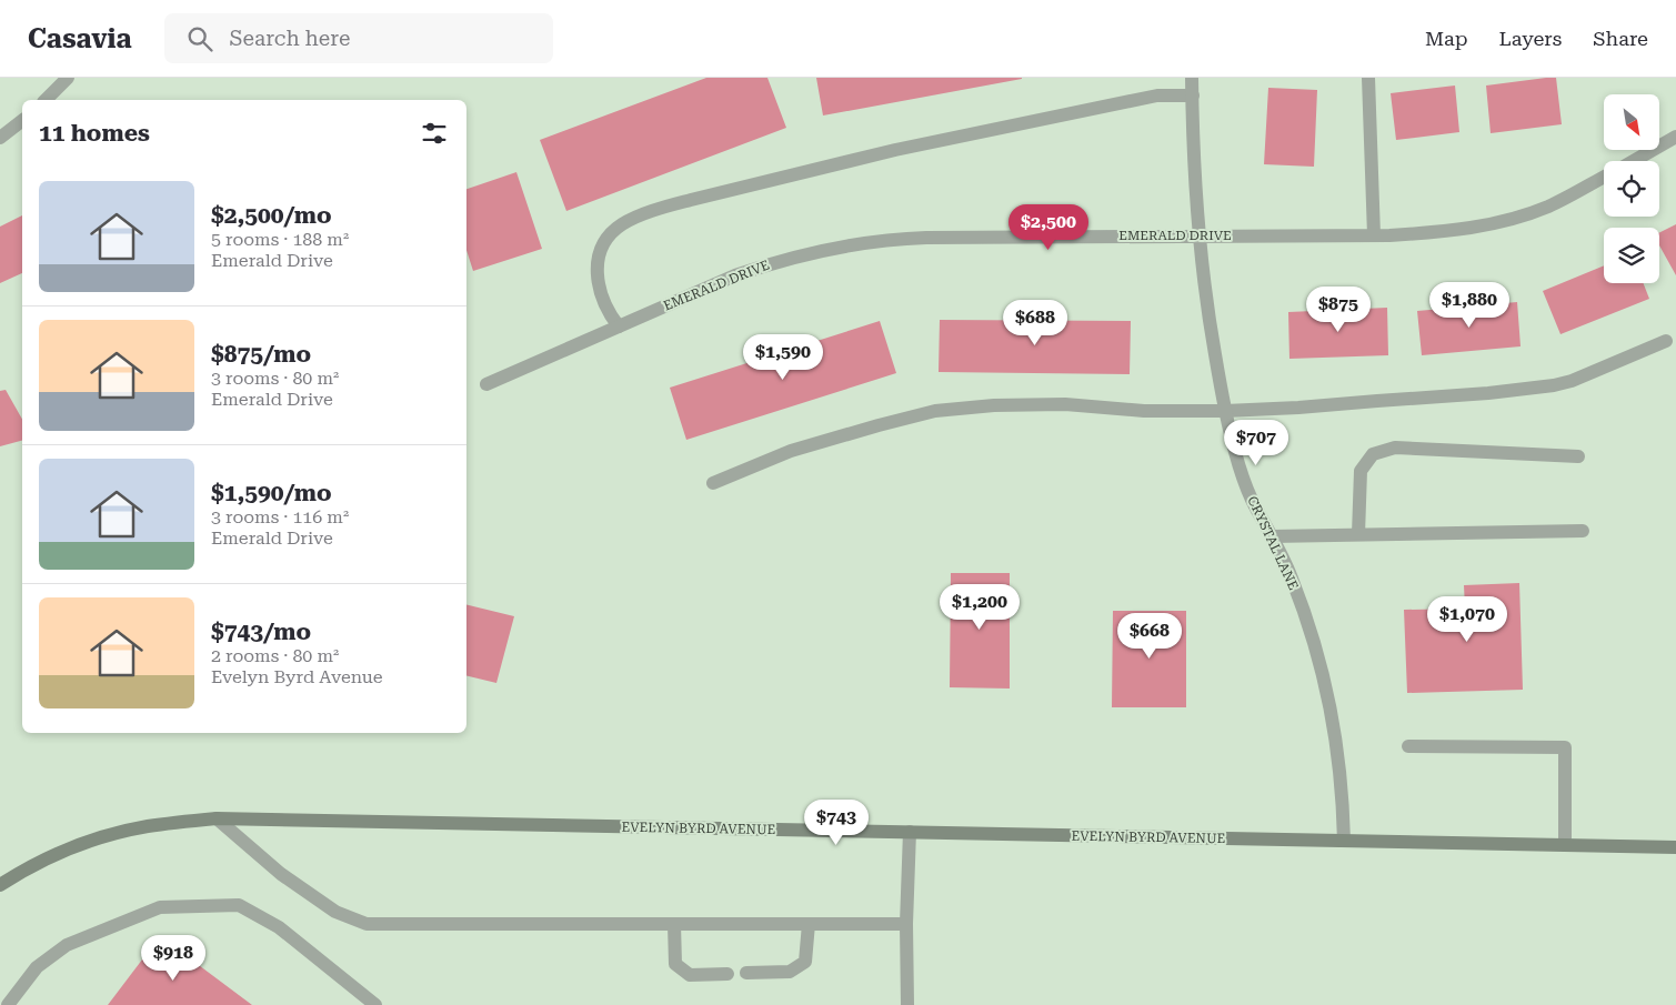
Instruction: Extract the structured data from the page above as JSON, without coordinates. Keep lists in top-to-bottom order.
{
  "streets": {
    "street": ["EMERALD DRIVE", "CRYSTAL LANE", "EVELYN BYRD AVENUE"]
  },
  "crossings": [
    ["EMERALD DRIVE", "CRYSTAL LANE"],
    ["CRYSTAL LANE", "EVELYN BYRD AVENUE"]
  ],
  "north": "bottom right",
  "page": {
    "header": "Casavia",
    "search": "Search here",
    "nav": ["Map", "Layers", "Share"],
    "heading": "11 homes",
    "list": [
      {
        "name": "$2,500/mo",
        "note": "5 rooms · 188 m² · Emerald Drive"
      },
      {
        "name": "$875/mo",
        "note": "3 rooms · 80 m² · Emerald Drive"
      },
      {
        "name": "$1,590/mo",
        "note": "3 rooms · 116 m² · Emerald Drive"
      },
      {
        "name": "$743/mo",
        "note": "2 rooms · 80 m² · Evelyn Byrd Avenue"
      }
    ],
    "price": [
      "$2,500",
      "$1,880",
      "$875",
      "$688",
      "$1,590",
      "$707",
      "$1,200",
      "$1,070",
      "$668",
      "$743",
      "$918"
    ]
  }
}
